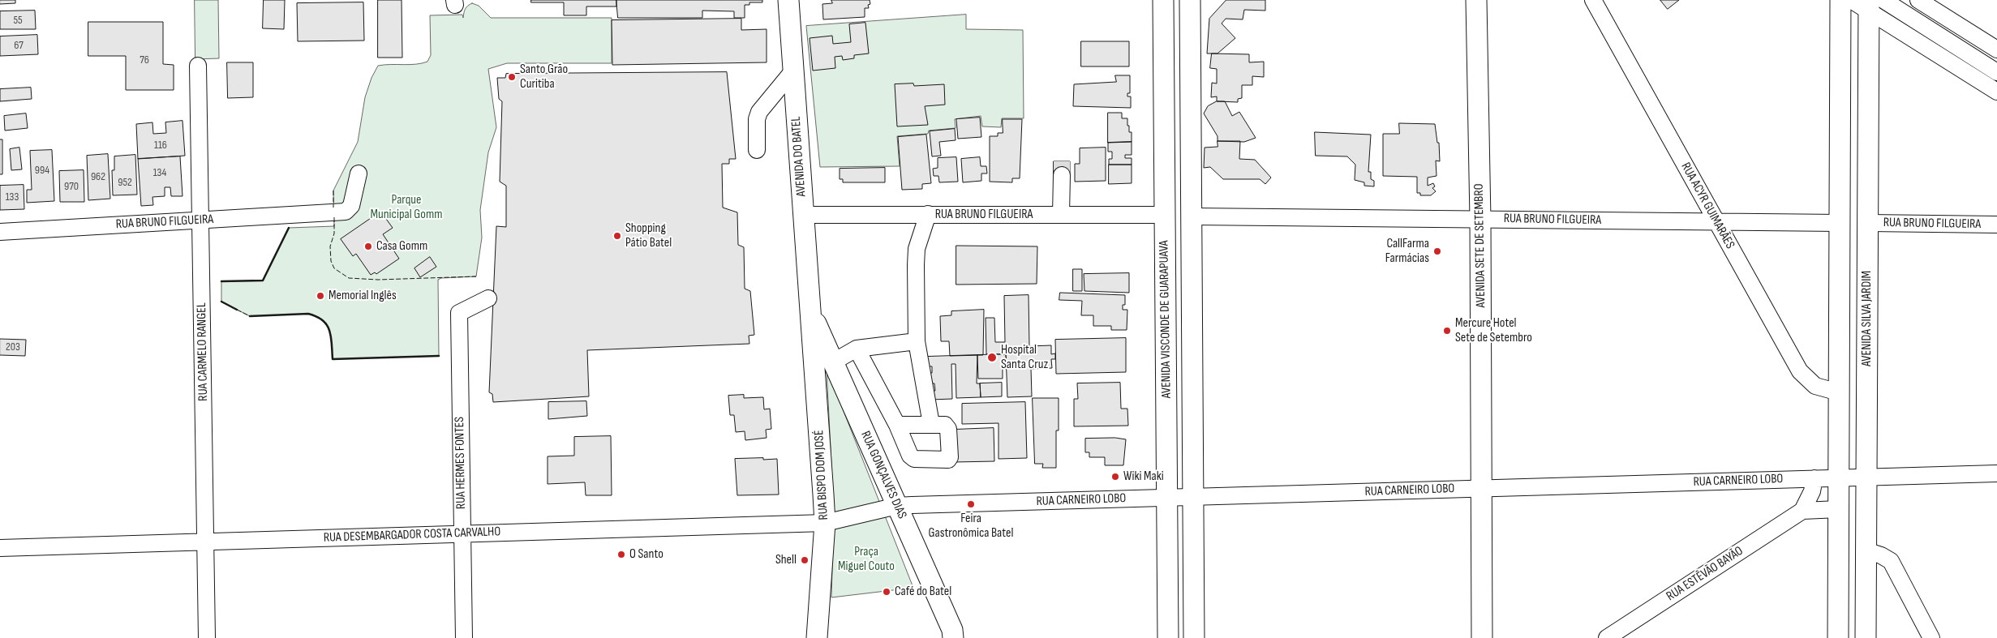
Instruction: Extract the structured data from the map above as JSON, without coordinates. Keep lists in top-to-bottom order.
{
  "streets": {
    "main road": [
      "AVENIDA DO BATEL",
      "AVENIDA SETE DE SETEMBRO",
      "AVENIDA SILVA JARDIM",
      "AVENIDA VISCONDE DE GUARAPUAVA",
      "RUA BISPO DOM JOSÉ",
      "RUA GONÇALVES DIAS"
    ],
    "street": [
      "RUA ACYR GUIMARÃES",
      "RUA BRUNO FILGUEIRA",
      "RUA CARMELO RANGEL",
      "RUA HERMES FONTES",
      "RUA CARNEIRO LOBO",
      "RUA DESEMBARGADOR COSTA CARVALHO",
      "RUA ESTÊVÃO BAYÃO"
    ]
  },
  "crossings": [
    ["AVENIDA DO BATEL", "RUA BRUNO FILGUEIRA"],
    ["AVENIDA DO BATEL", "RUA BISPO DOM JOSÉ"],
    ["AVENIDA DO BATEL", "RUA GONÇALVES DIAS"],
    ["RUA ACYR GUIMARÃES", "RUA BRUNO FILGUEIRA"],
    ["RUA BRUNO FILGUEIRA", "AVENIDA SETE DE SETEMBRO"],
    ["RUA BRUNO FILGUEIRA", "AVENIDA SILVA JARDIM"],
    ["RUA BRUNO FILGUEIRA", "AVENIDA VISCONDE DE GUARAPUAVA"],
    ["RUA BRUNO FILGUEIRA", "RUA CARMELO RANGEL"],
    ["AVENIDA SETE DE SETEMBRO", "RUA CARNEIRO LOBO"],
    ["AVENIDA SILVA JARDIM", "RUA CARNEIRO LOBO"],
    ["AVENIDA VISCONDE DE GUARAPUAVA", "RUA CARNEIRO LOBO"],
    ["RUA CARMELO RANGEL", "RUA DESEMBARGADOR COSTA CARVALHO"],
    ["RUA HERMES FONTES", "RUA DESEMBARGADOR COSTA CARVALHO"],
    ["RUA BISPO DOM JOSÉ", "RUA GONÇALVES DIAS"],
    ["RUA BISPO DOM JOSÉ", "RUA CARNEIRO LOBO"],
    ["RUA BISPO DOM JOSÉ", "RUA DESEMBARGADOR COSTA CARVALHO"],
    ["RUA GONÇALVES DIAS", "RUA CARNEIRO LOBO"],
    ["RUA CARNEIRO LOBO", "RUA DESEMBARGADOR COSTA CARVALHO"]
  ],
  "parks": ["Parque Municipal Gomm", "Praça Miguel Couto"],
  "places": [
    "Santo Grão Curitiba",
    "Shopping Pátio Batel",
    "Casa Gomm",
    "CallFarma Farmácias",
    "Memorial Inglês",
    "Mercure Hotel Sete de Setembro",
    "Hospital Santa Cruz",
    "Wiki Maki",
    "Feira Gastronômica Batel",
    "O Santo",
    "Shell",
    "Café do Batel"
  ],
  "house_numbers": [
    "55",
    "67",
    "76",
    "116",
    "994",
    "134",
    "962",
    "952",
    "970",
    "133",
    "203"
  ]
}
